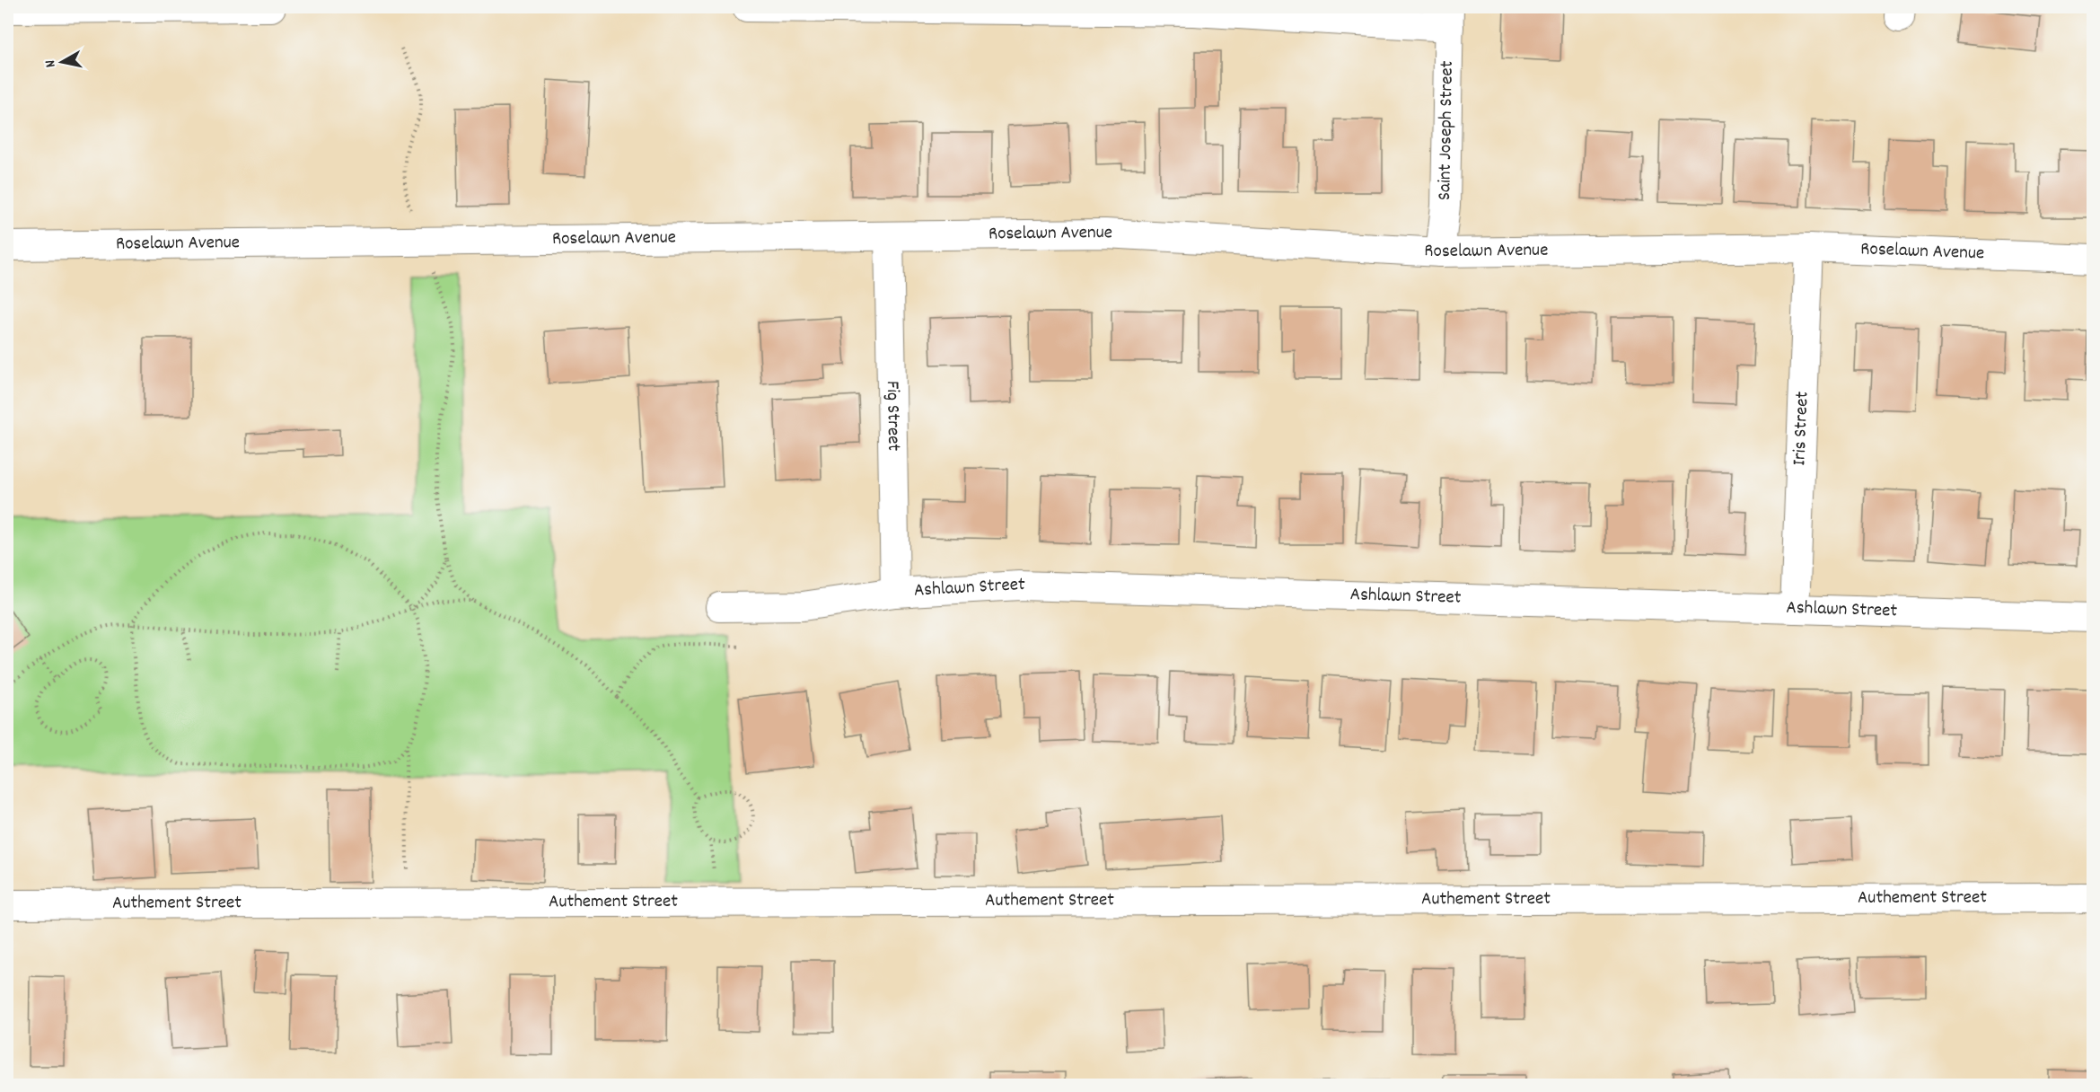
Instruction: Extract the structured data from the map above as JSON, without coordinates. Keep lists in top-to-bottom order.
{
  "streets": {
    "street": [
      "Saint Joseph Street",
      "Roselawn Avenue",
      "Fig Street",
      "Iris Street",
      "Ashlawn Street",
      "Authement Street"
    ]
  },
  "crossings": [
    ["Saint Joseph Street", "Roselawn Avenue"],
    ["Roselawn Avenue", "Fig Street"],
    ["Roselawn Avenue", "Iris Street"],
    ["Fig Street", "Ashlawn Street"],
    ["Iris Street", "Ashlawn Street"]
  ],
  "north": "left"
}
